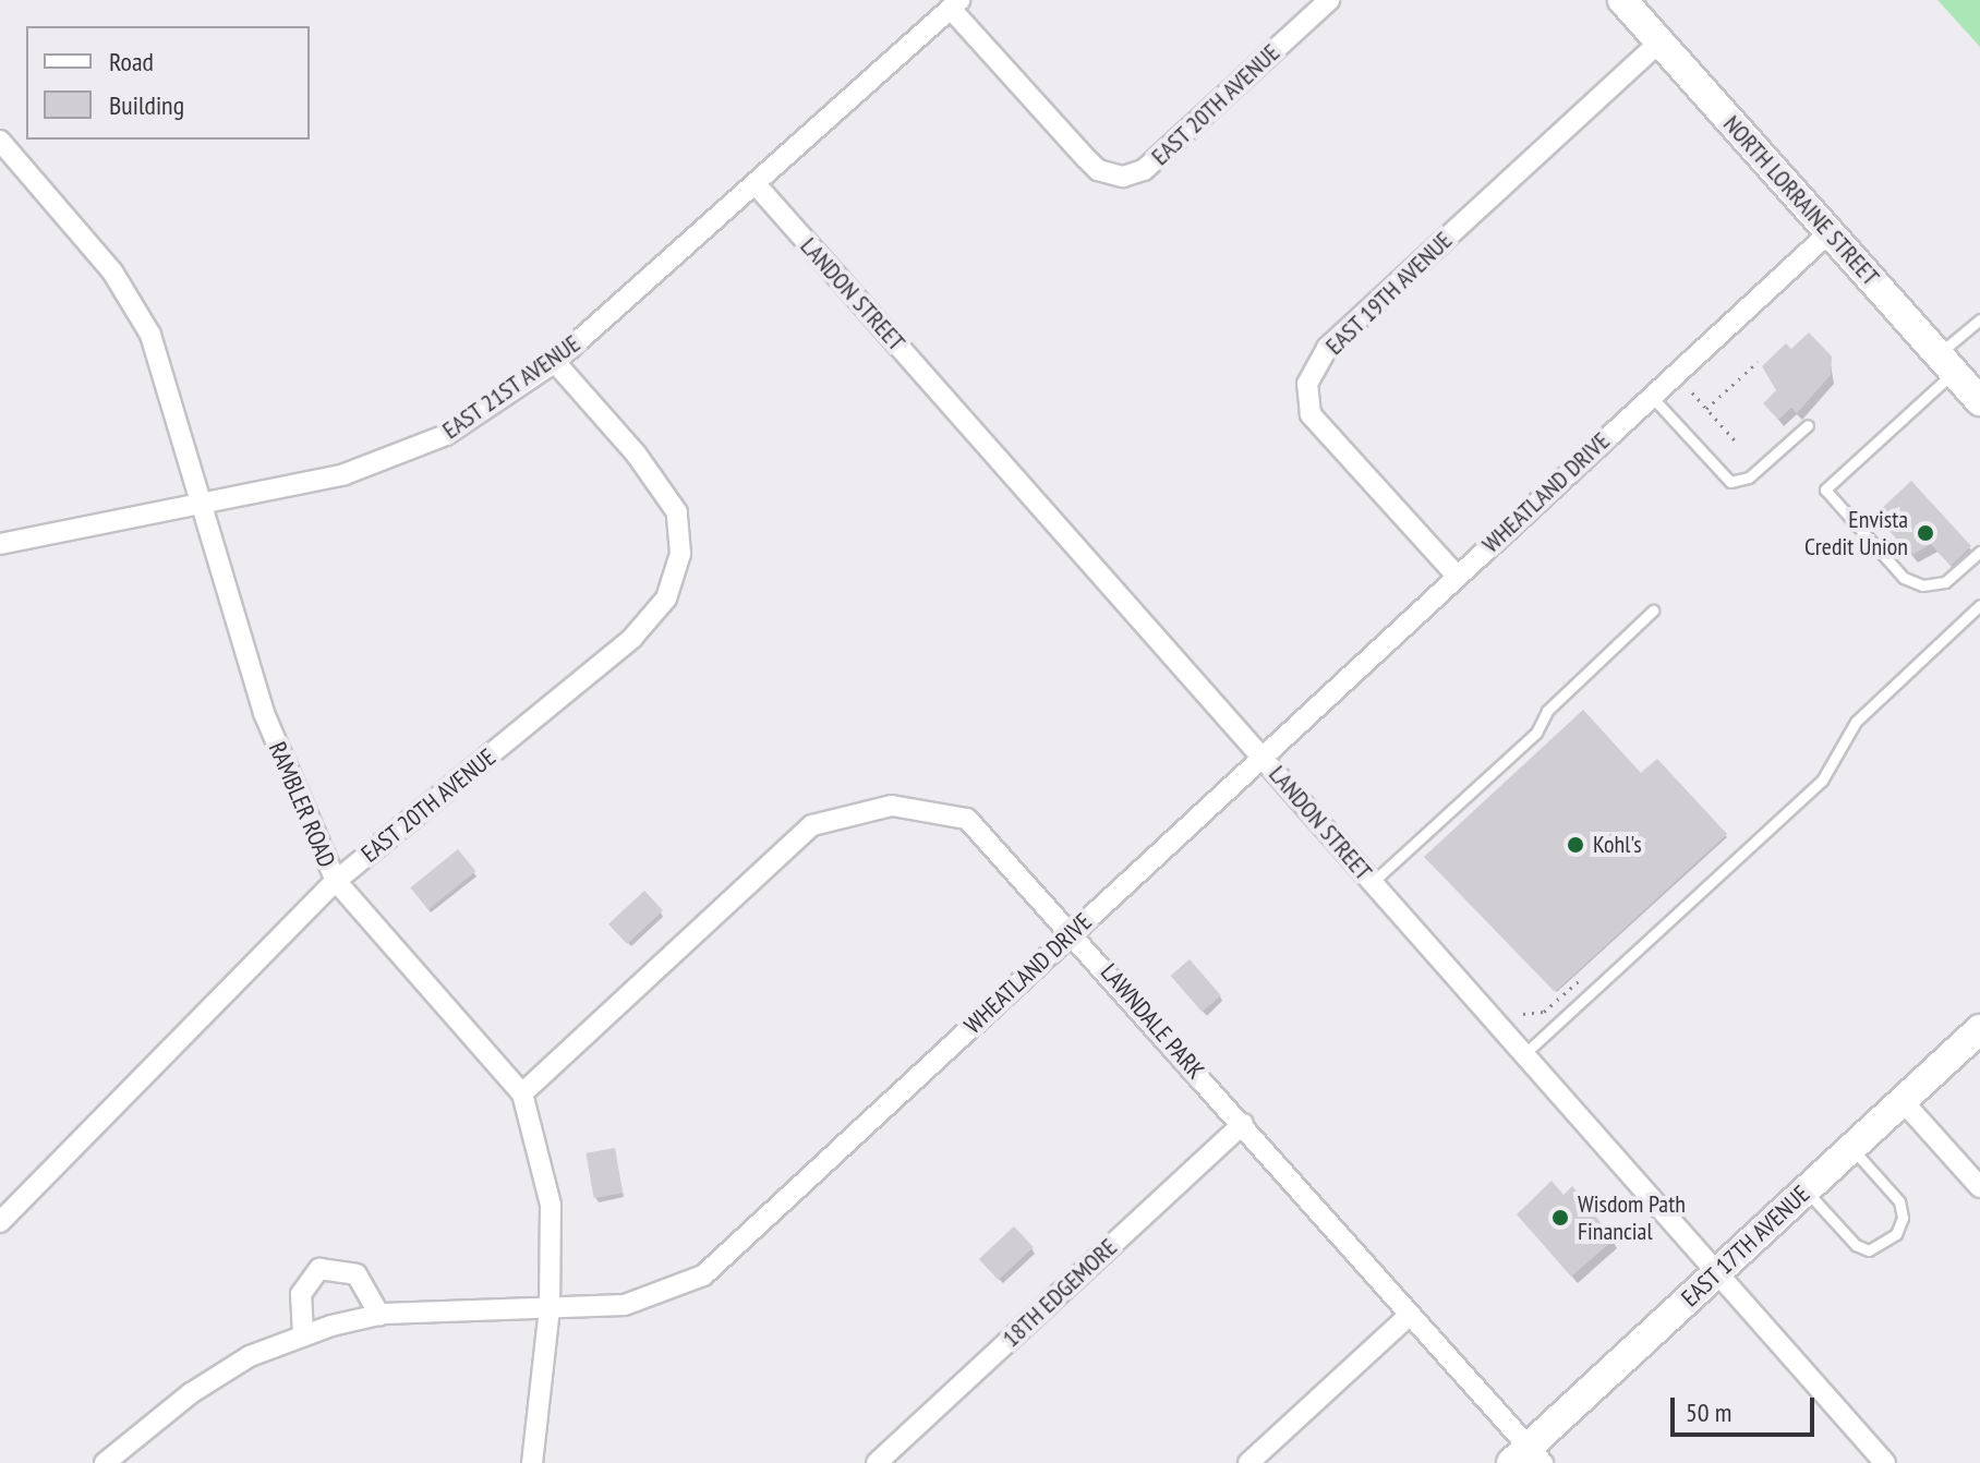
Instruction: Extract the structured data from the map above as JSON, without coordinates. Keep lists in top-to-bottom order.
{
  "streets": {
    "street": [
      "EAST 20TH AVENUE",
      "NORTH LORRAINE STREET",
      "EAST 19TH AVENUE",
      "LANDON STREET",
      "EAST 21ST AVENUE",
      "WHEATLAND DRIVE",
      "RAMBLER ROAD",
      "LAWNDALE PARK",
      "EAST 17TH AVENUE",
      "18TH EDGEMORE"
    ]
  },
  "crossings": [
    ["EAST 20TH AVENUE", "EAST 21ST AVENUE"],
    ["EAST 20TH AVENUE", "RAMBLER ROAD"],
    ["NORTH LORRAINE STREET", "EAST 19TH AVENUE"],
    ["NORTH LORRAINE STREET", "WHEATLAND DRIVE"],
    ["EAST 19TH AVENUE", "WHEATLAND DRIVE"],
    ["LANDON STREET", "EAST 21ST AVENUE"],
    ["LANDON STREET", "WHEATLAND DRIVE"],
    ["LANDON STREET", "EAST 17TH AVENUE"],
    ["EAST 21ST AVENUE", "RAMBLER ROAD"],
    ["WHEATLAND DRIVE", "RAMBLER ROAD"],
    ["WHEATLAND DRIVE", "LAWNDALE PARK"],
    ["RAMBLER ROAD", "LAWNDALE PARK"],
    ["LAWNDALE PARK", "EAST 17TH AVENUE"],
    ["LAWNDALE PARK", "18TH EDGEMORE"]
  ],
  "places": ["Envista Credit Union", "Kohl's", "Wisdom Path Financial"],
  "legend": ["Road", "Building"],
  "scale_bar": "50 m"
}
